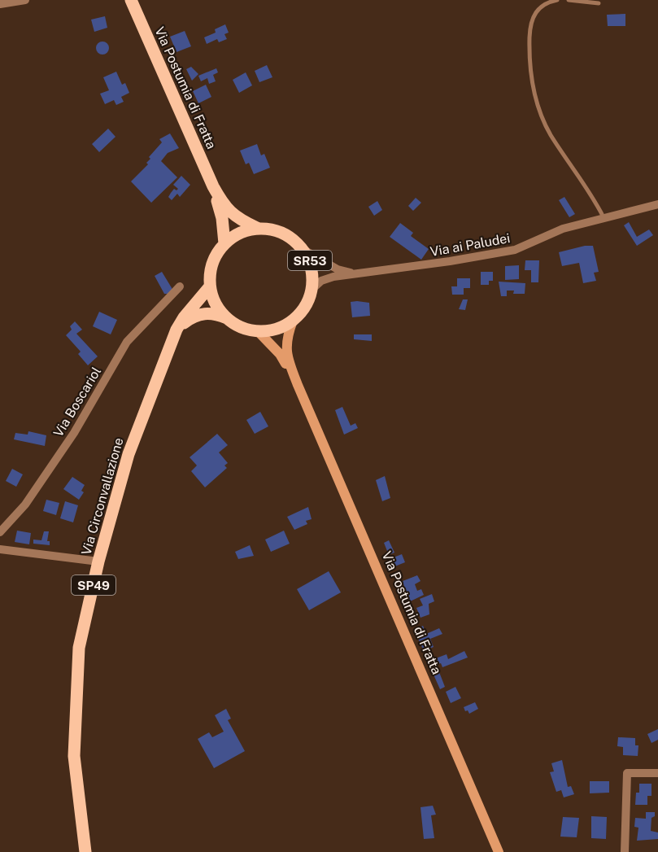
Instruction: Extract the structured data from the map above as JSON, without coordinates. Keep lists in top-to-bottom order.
{
  "streets": {
    "main road": [
      "Via Postumia di Fratta",
      "SR53",
      "Via Circonvallazione",
      "SP49"
    ],
    "street": ["Via ai Paludei", "Via Boscariol"]
  },
  "crossings": [
    ["Via Postumia di Fratta", "Via ai Paludei"],
    ["Via Postumia di Fratta", "SR53"],
    ["Via Postumia di Fratta", "Via Circonvallazione"],
    ["Via ai Paludei", "SR53"],
    ["Via ai Paludei", "Via Circonvallazione"],
    ["SR53", "Via Circonvallazione"]
  ]
}
